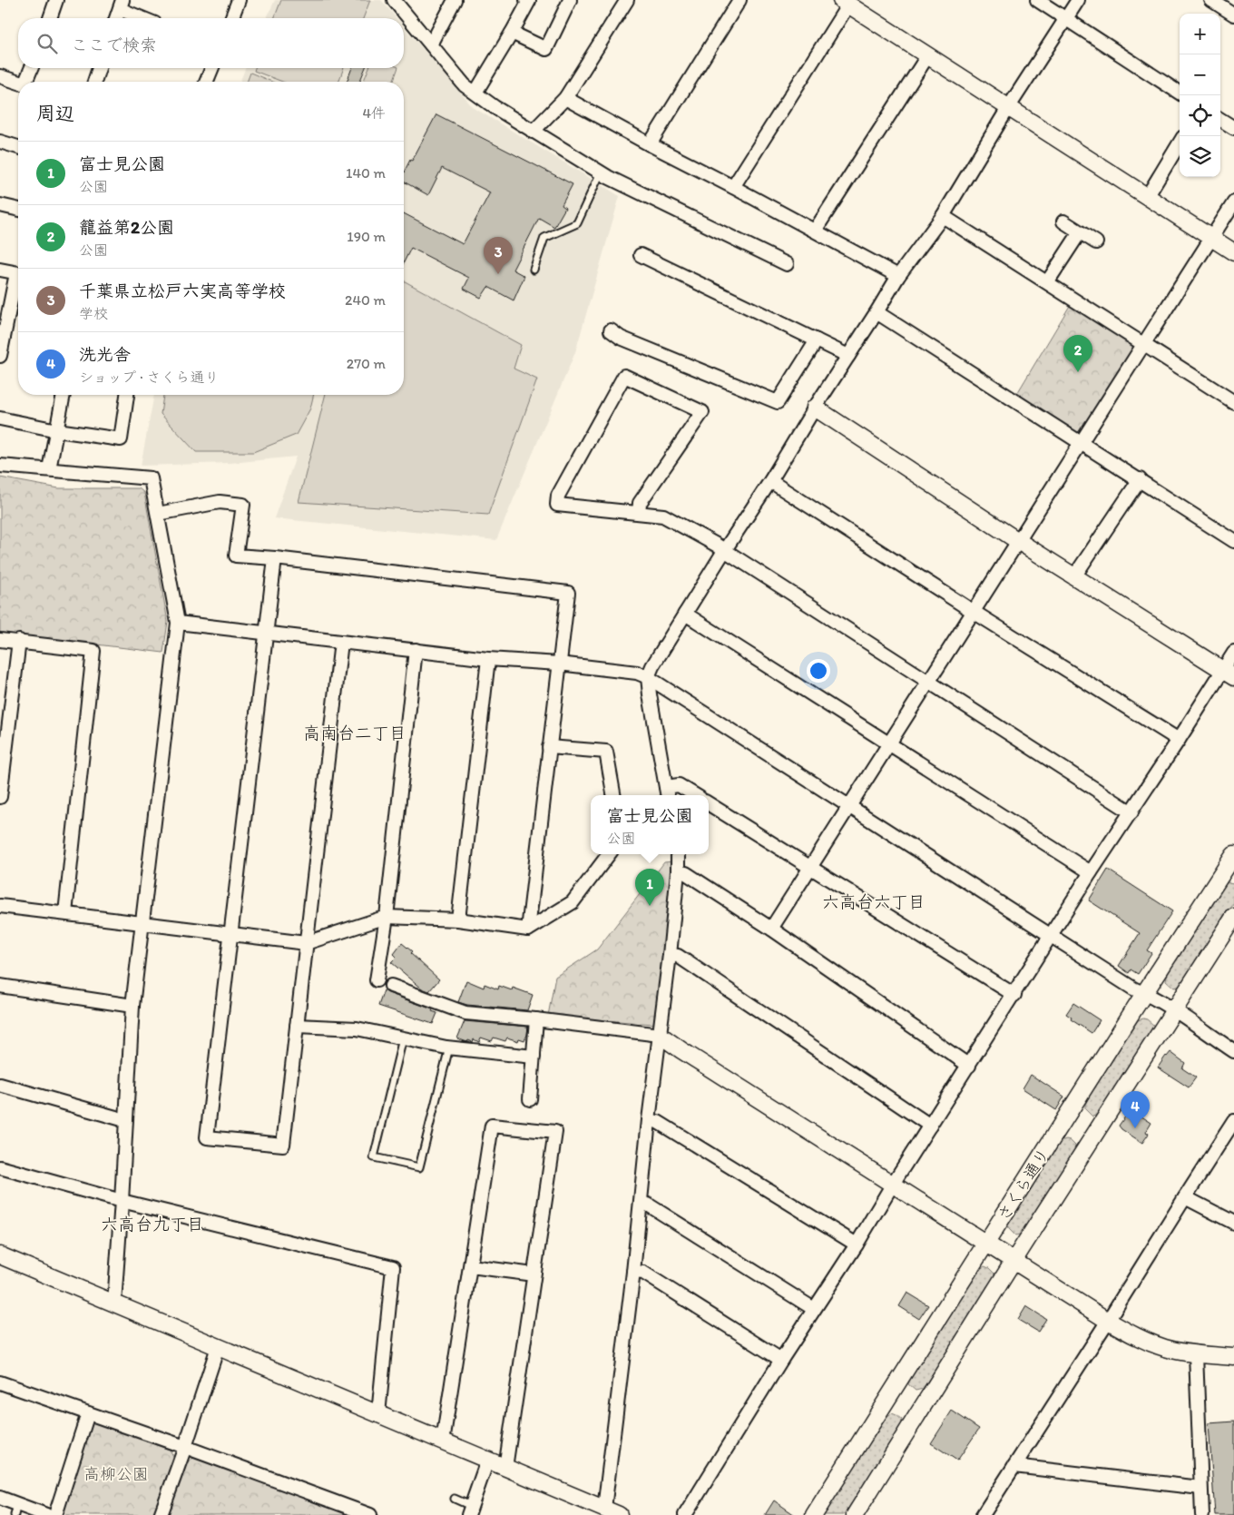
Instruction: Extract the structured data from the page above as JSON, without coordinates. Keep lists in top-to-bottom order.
{
  "streets": {
    "street": ["さくら通り"]
  },
  "districts": ["高南台二丁目", "六高台六丁目", "六高台九丁目"],
  "parks": ["高柳公園"],
  "page": {
    "map_buttons": ["+", "−"],
    "search": "ここで検索",
    "heading": ["周辺", "4件"],
    "list": [
      {
        "mark": "1",
        "name": "富士見公園",
        "note": "公園",
        "value": "140 m"
      },
      {
        "mark": "2",
        "name": "籠益第2公園",
        "note": "公園",
        "value": "190 m"
      },
      {
        "mark": "3",
        "name": "千葉県立松戸六実高等学校",
        "note": "学校",
        "value": "240 m"
      },
      {
        "mark": "4",
        "name": "洗光舎",
        "note": "ショップ · さくら通り",
        "value": "270 m"
      }
    ],
    "pins": [
      "3",
      "2",
      "1",
      "4"
    ],
    "popup": ["富士見公園", "公園"]
  }
}
